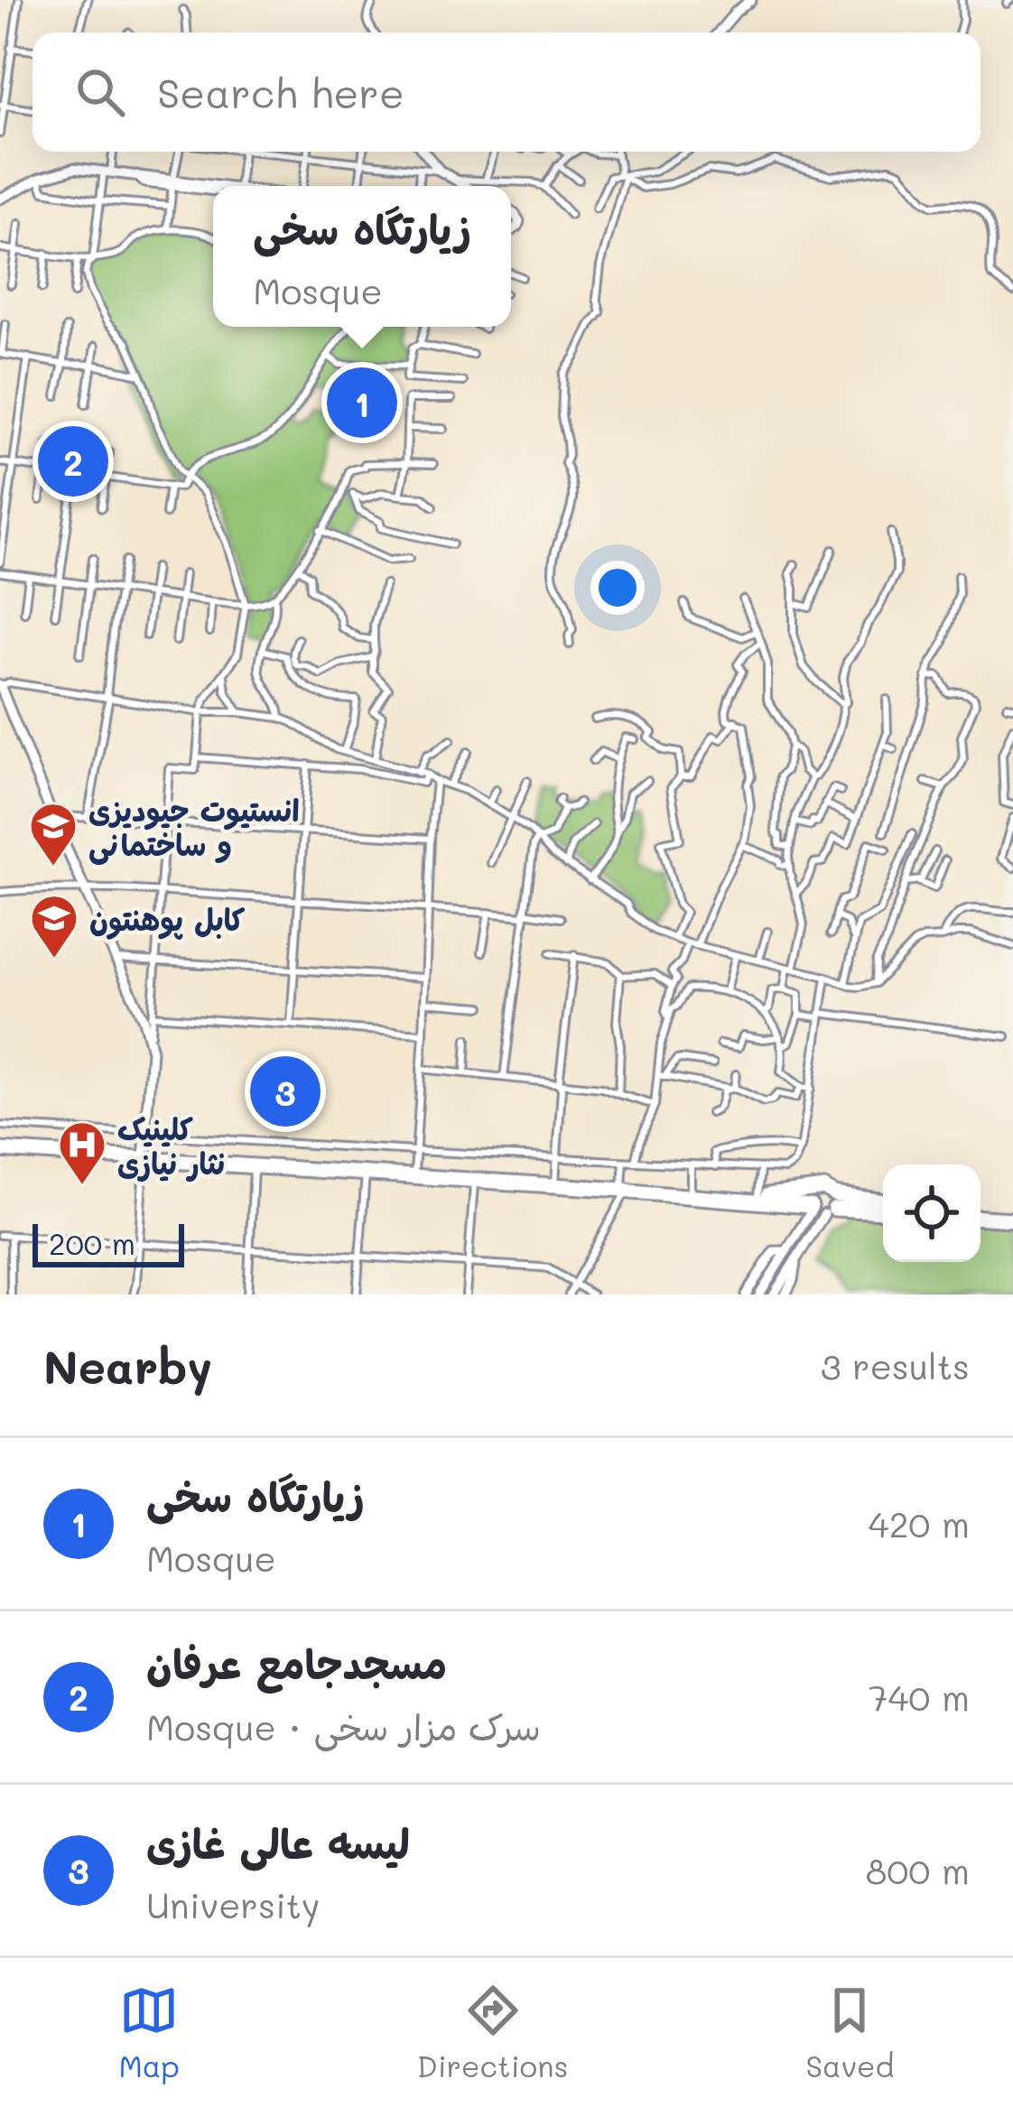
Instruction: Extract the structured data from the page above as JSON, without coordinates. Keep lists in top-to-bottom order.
{
  "places": {
    "school or university": ["انستیوت جیودیزی و ساختمانی", "کابل پوهنتون"],
    "hospital": ["کلینیک نثار نیازی"]
  },
  "scale_bar": "200 m",
  "page": {
    "search": "Search here",
    "popup": ["زیارتگاه سخی", "Mosque"],
    "pins": ["1", "2", "3"],
    "scale": "200 m",
    "heading": ["Nearby", "3 results"],
    "list": [
      {
        "mark": "1",
        "name": "زیارتگاه سخی",
        "note": "Mosque",
        "value": "420 m"
      },
      {
        "mark": "2",
        "name": "مسجدجامع عرفان",
        "note": "Mosque · سرک مزار سخی",
        "value": "740 m"
      },
      {
        "mark": "3",
        "name": "لیسه عالی غازی",
        "note": "University",
        "value": "800 m"
      }
    ],
    "nav": ["Map", "Directions", "Saved"]
  }
}
